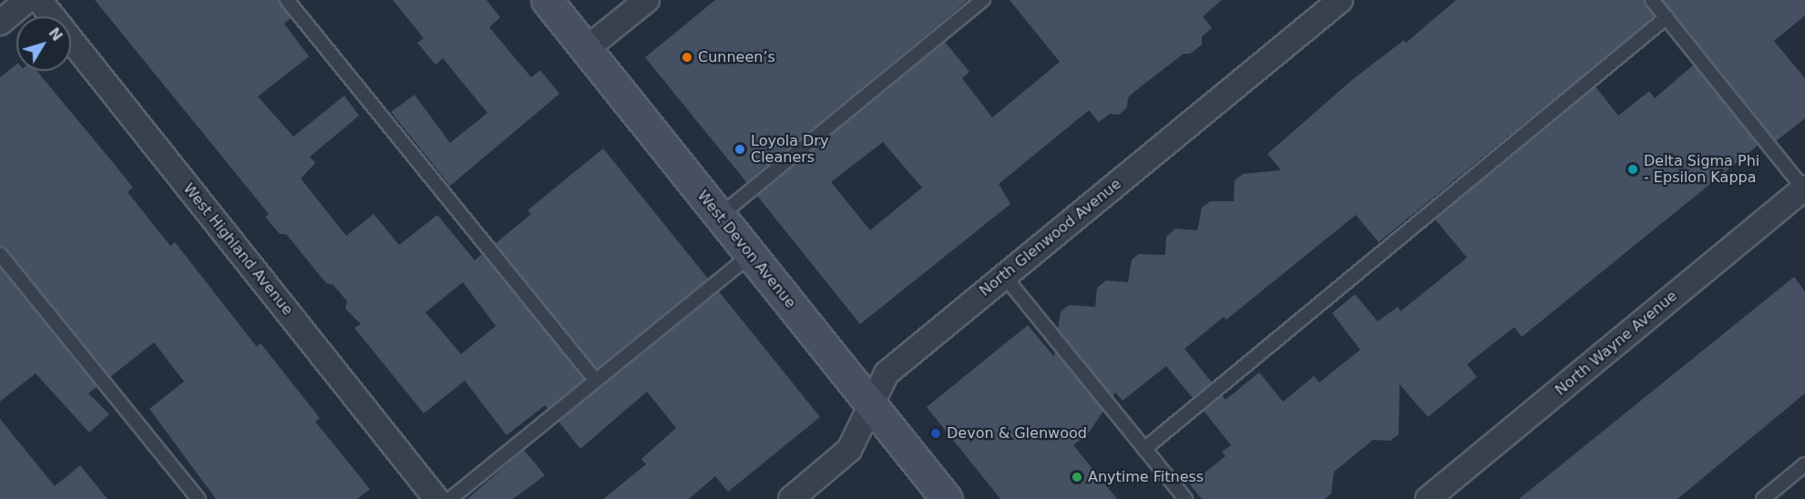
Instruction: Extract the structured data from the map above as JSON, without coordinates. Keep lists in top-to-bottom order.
{
  "streets": {
    "main road": ["West Devon Avenue"],
    "street": ["North Glenwood Avenue", "West Highland Avenue", "North Wayne Avenue"]
  },
  "crossings": [
    ["North Glenwood Avenue", "West Devon Avenue"]
  ],
  "places": [
    "Cunneen’s",
    "Loyola Dry Cleaners",
    "Delta Sigma Phi - Epsilon Kappa",
    "Devon & Glenwood",
    "Anytime Fitness"
  ],
  "north": "top right"
}
